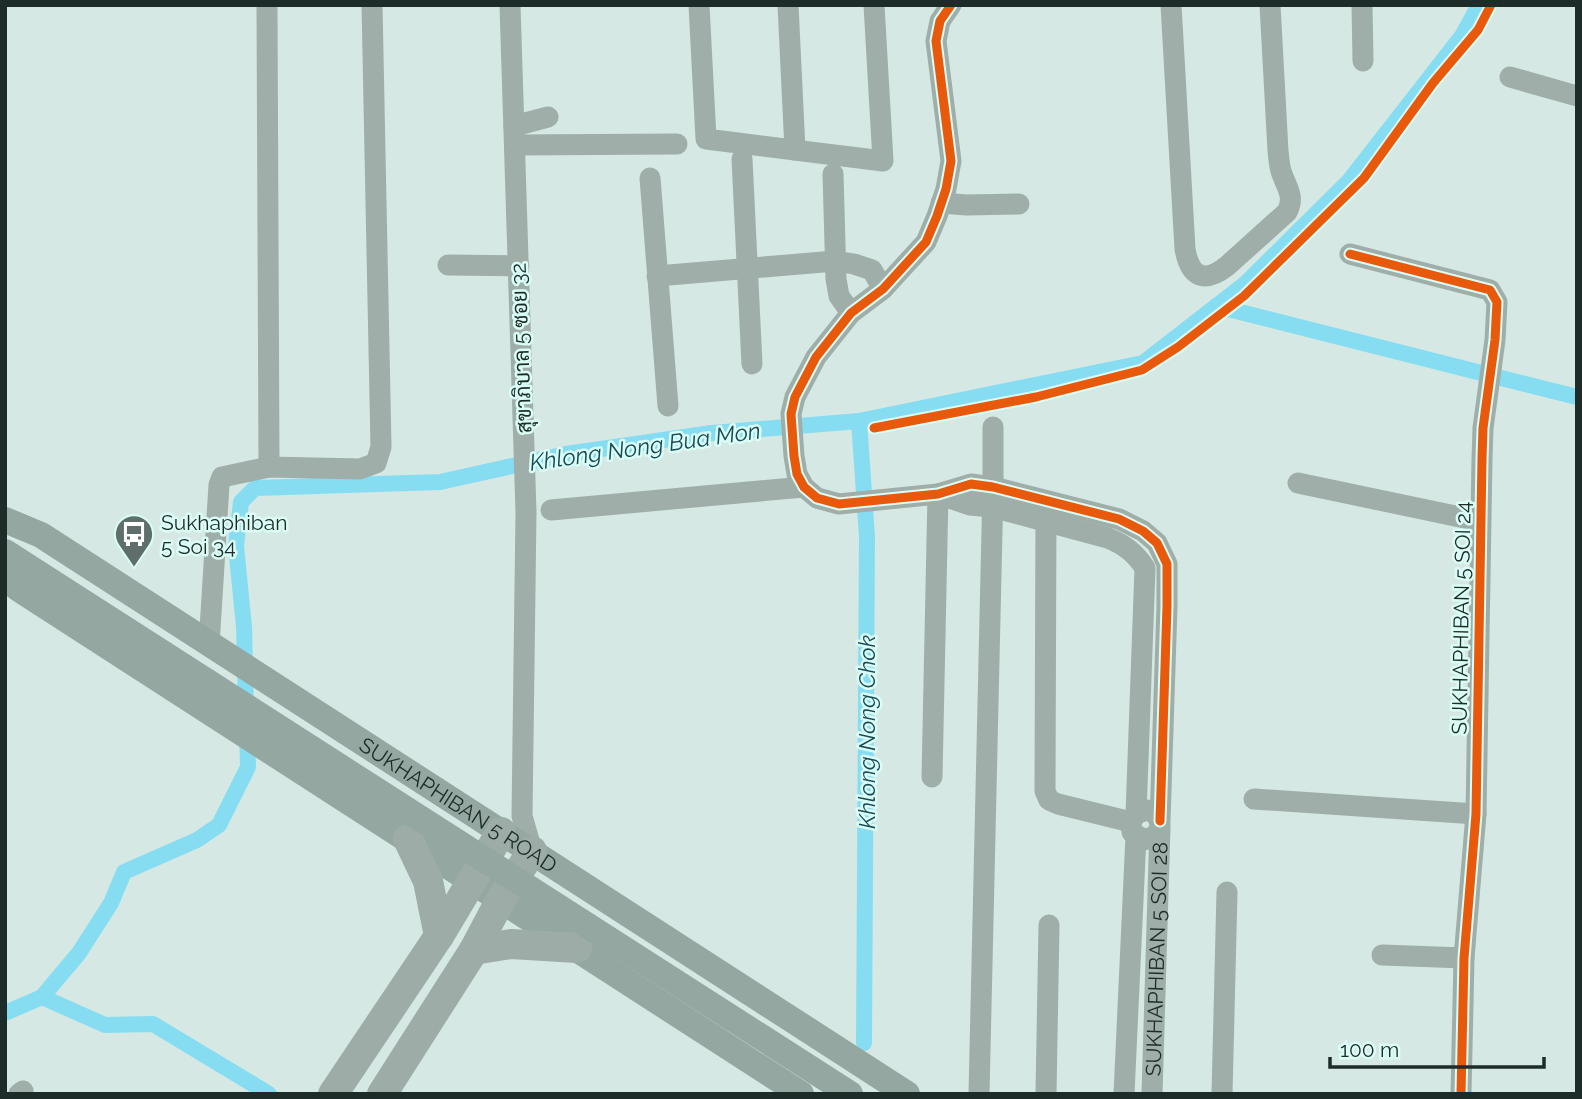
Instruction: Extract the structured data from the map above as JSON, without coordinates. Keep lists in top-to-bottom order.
{
  "streets": {
    "main road": ["SUKHAPHIBAN 5 ROAD"],
    "street": ["สุขาภิบาล 5 ซอย 32", "SUKHAPHIBAN 5 SOI 24", "SUKHAPHIBAN 5 SOI 28"]
  },
  "crossings": [
    ["สุขาภิบาล 5 ซอย 32", "SUKHAPHIBAN 5 ROAD"]
  ],
  "water": ["Khlong Nong Bua Mon", "Khlong Nong Chok"],
  "places": {
    "bus stop": ["Sukhaphiban 5 Soi 34"]
  },
  "scale_bar": "100 m"
}
